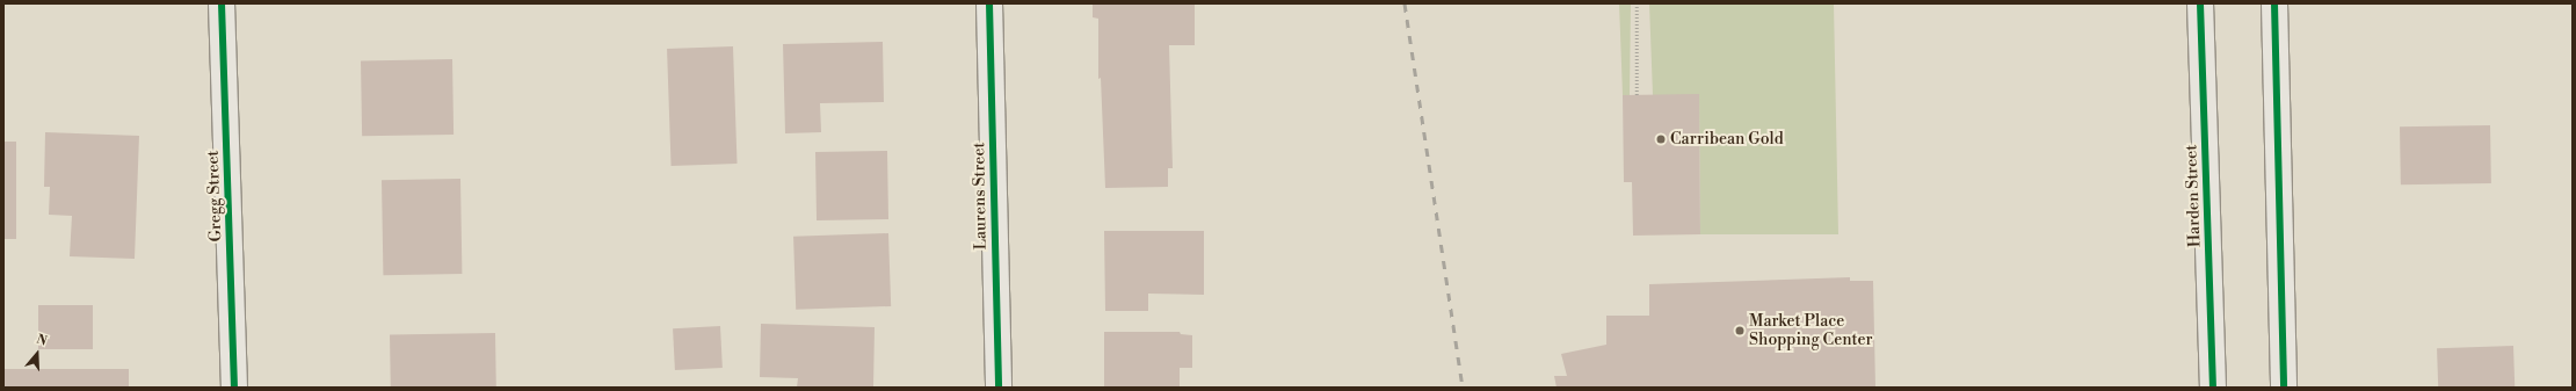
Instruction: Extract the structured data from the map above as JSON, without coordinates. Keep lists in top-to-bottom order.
{
  "streets": {
    "street": ["Gregg Street", "Laurens Street", "Harden Street"]
  },
  "places": ["Carribean Gold", "Market Place Shopping Center"],
  "north": "top"
}
